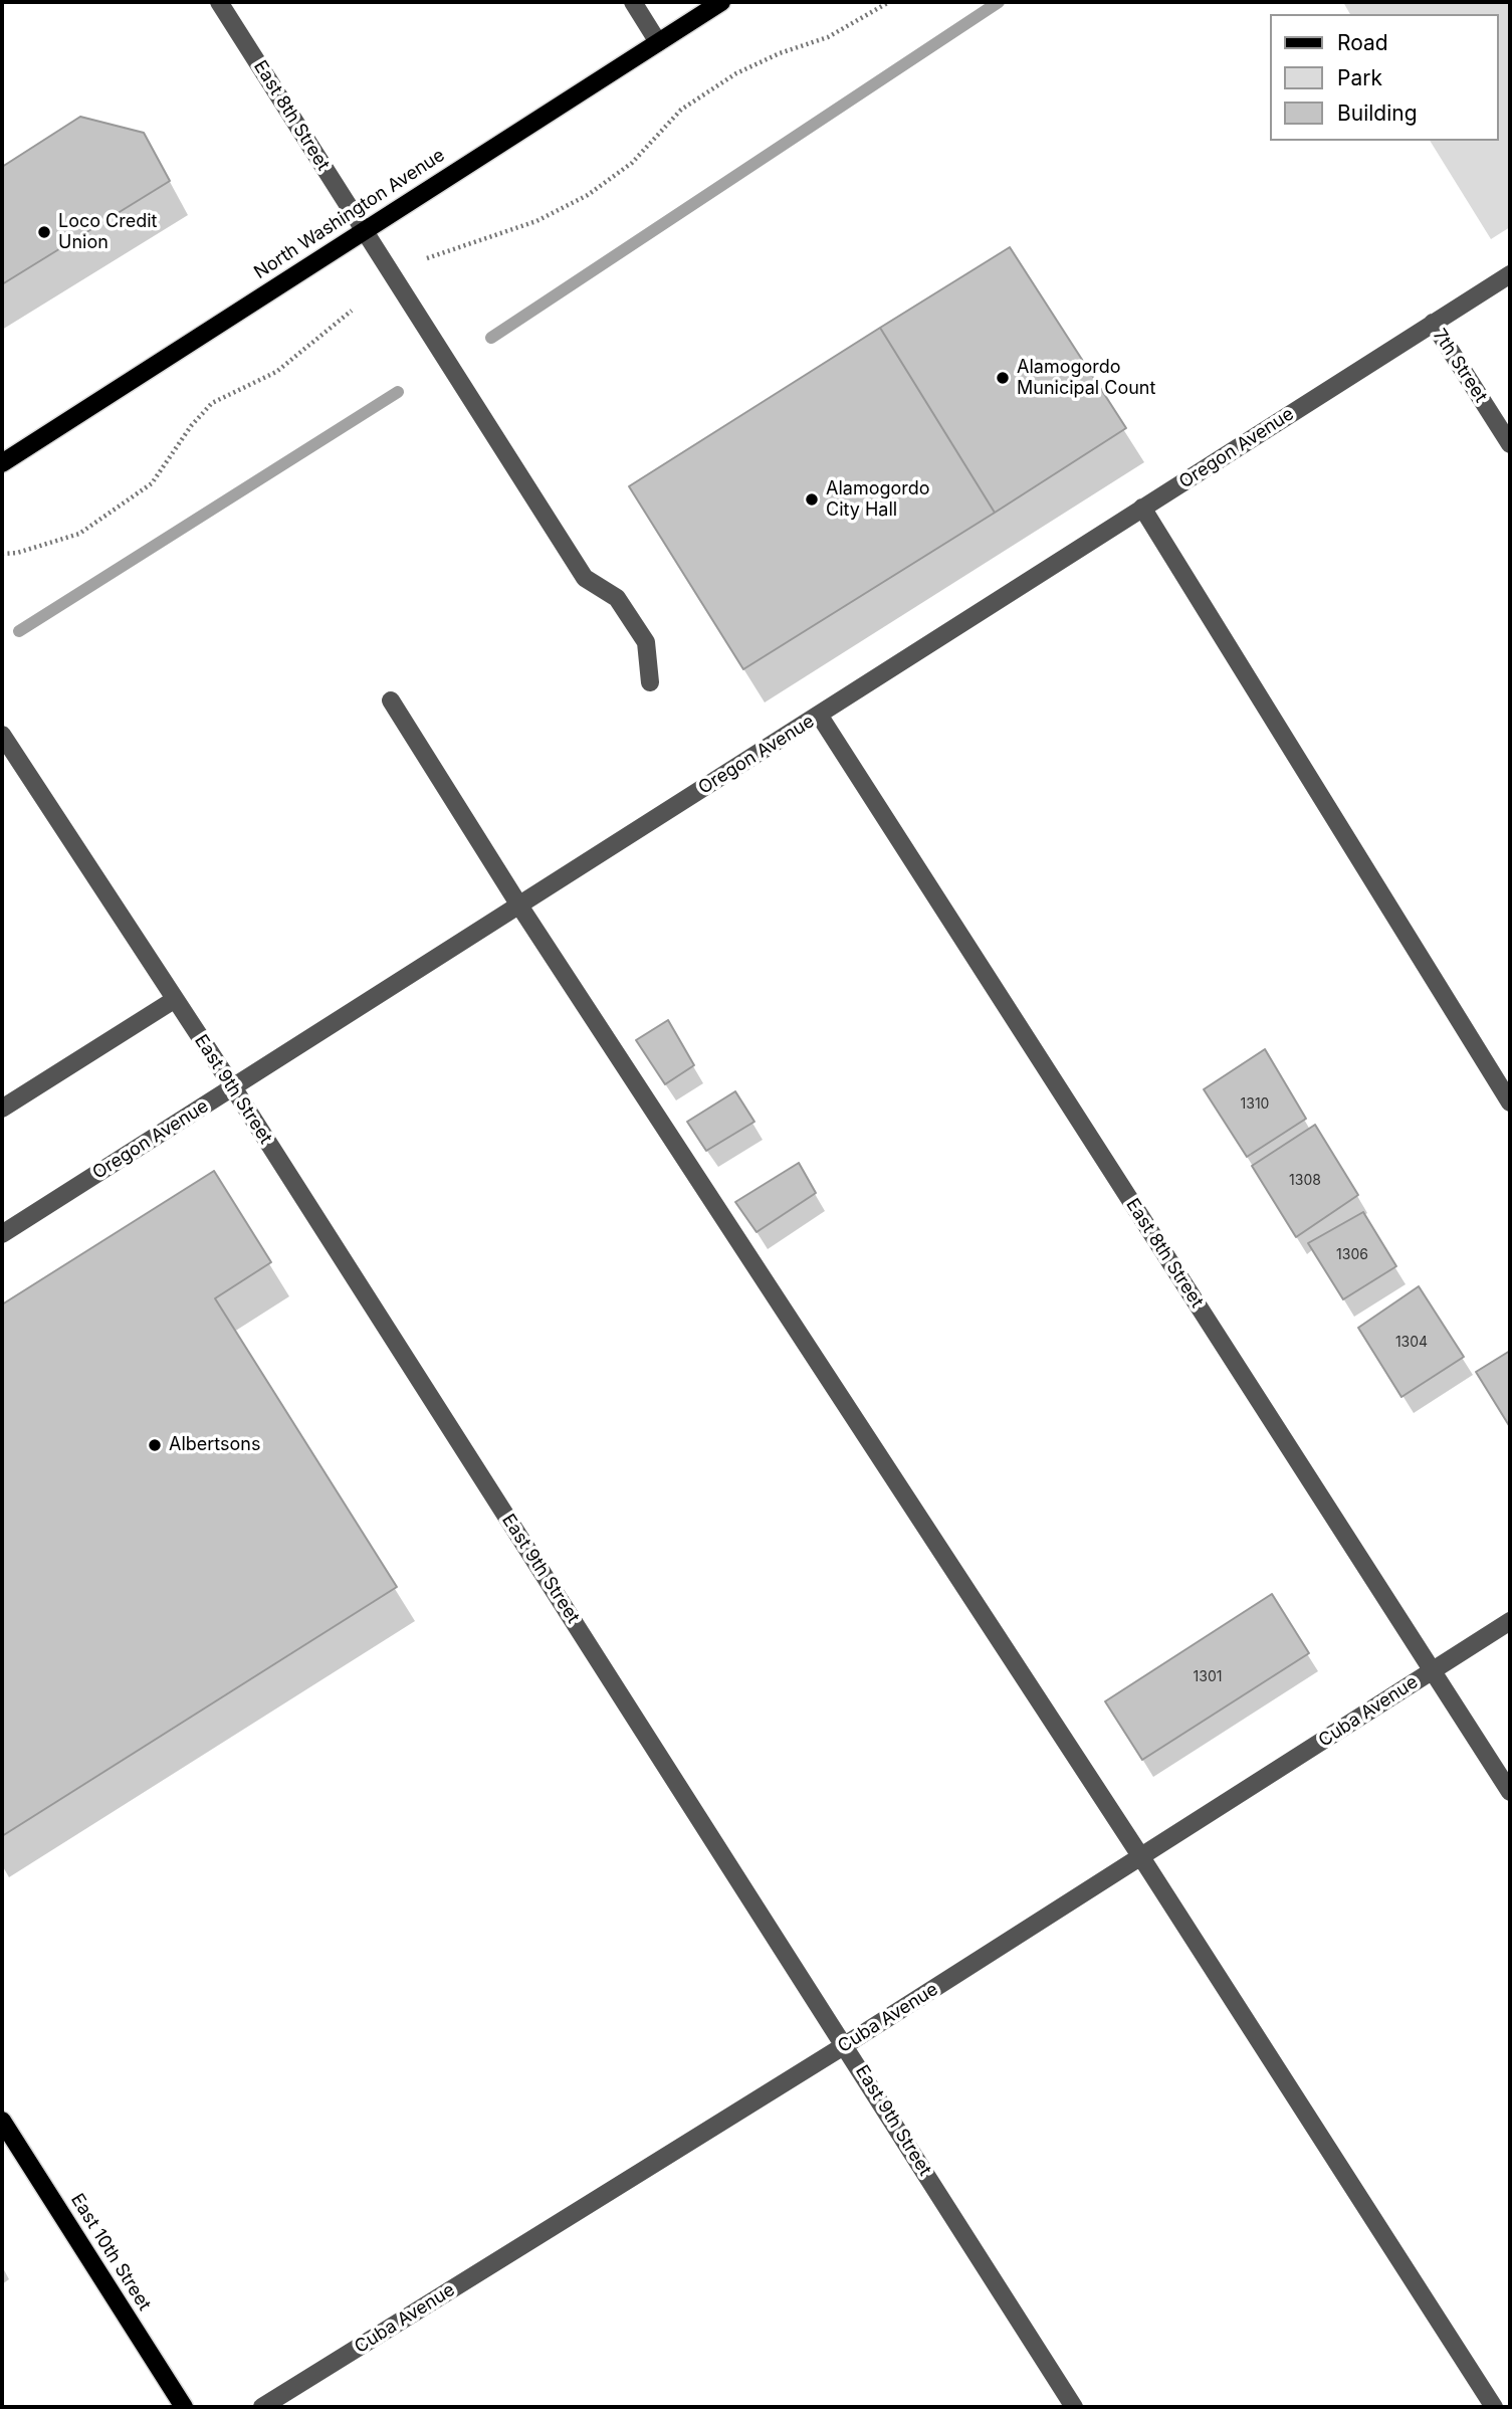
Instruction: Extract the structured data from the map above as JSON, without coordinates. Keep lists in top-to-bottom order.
{
  "streets": {
    "main road": ["North Washington Avenue", "East 10th Street"],
    "street": [
      "East 8th Street",
      "7th Street",
      "Oregon Avenue",
      "East 9th Street",
      "Cuba Avenue"
    ]
  },
  "crossings": [
    ["East 8th Street", "North Washington Avenue"],
    ["East 8th Street", "Oregon Avenue"],
    ["East 8th Street", "Cuba Avenue"],
    ["7th Street", "Oregon Avenue"],
    ["Oregon Avenue", "East 9th Street"],
    ["East 9th Street", "Cuba Avenue"]
  ],
  "places": [
    "Loco Credit Union",
    "Alamogordo Municipal Count",
    "Alamogordo City Hall",
    "Albertsons"
  ],
  "house_numbers": [
    "1310",
    "1308",
    "1306",
    "1304",
    "1301"
  ],
  "legend": ["Road", "Park", "Building"]
}
